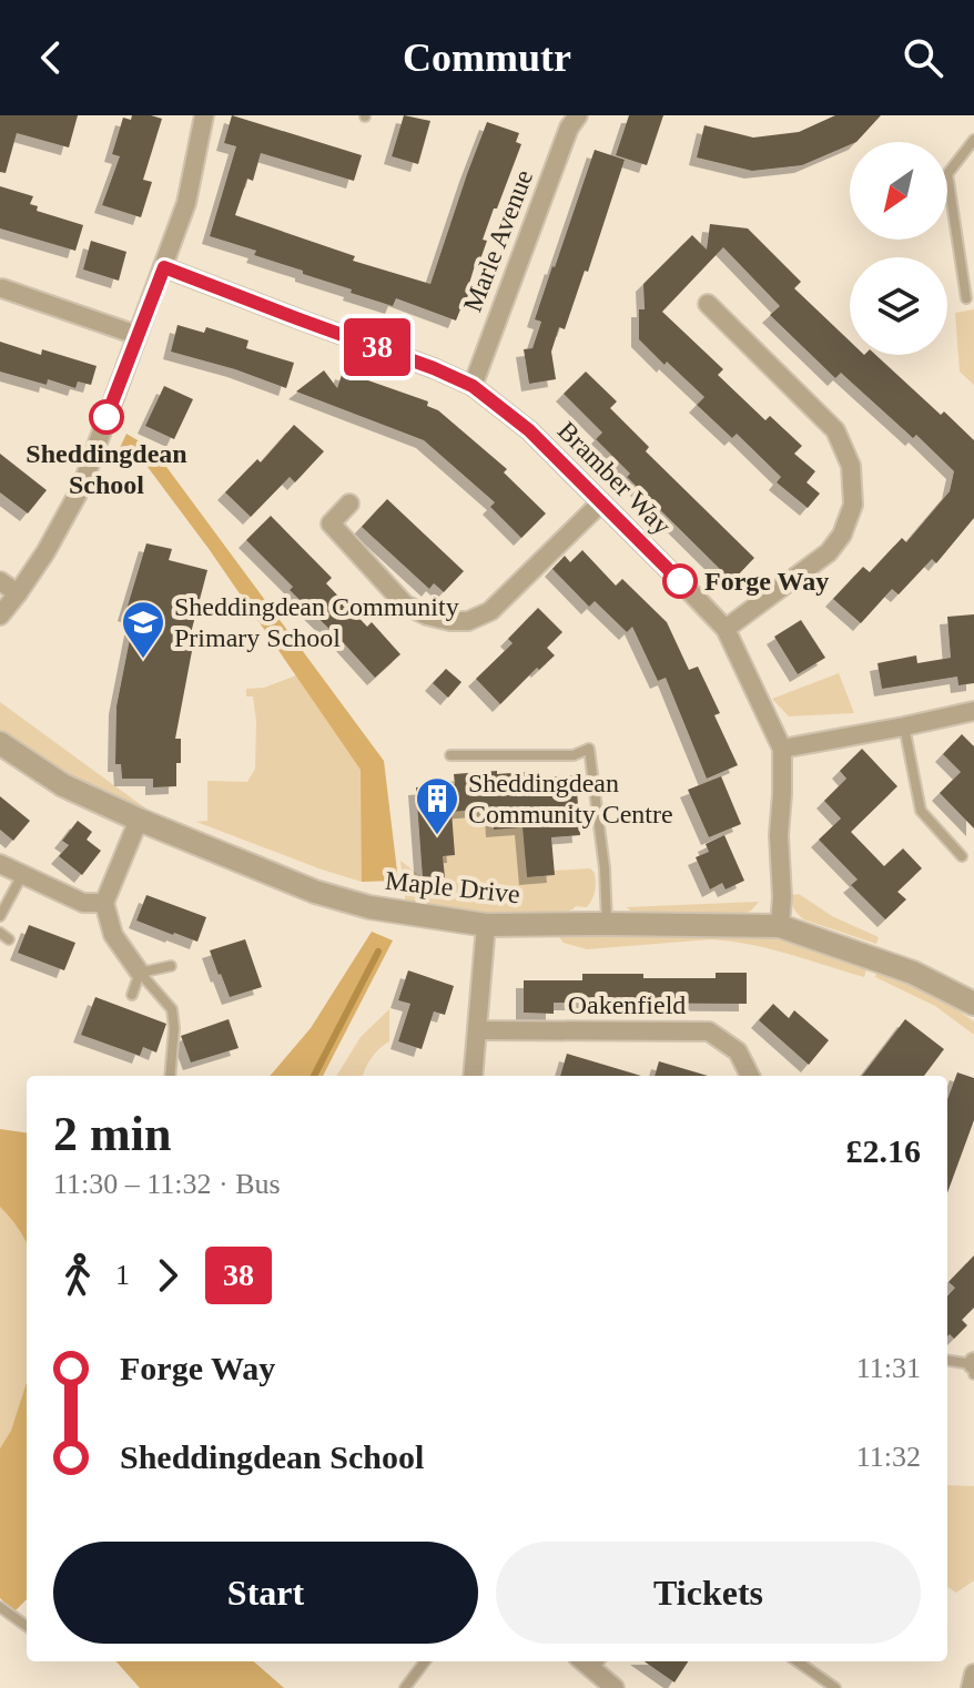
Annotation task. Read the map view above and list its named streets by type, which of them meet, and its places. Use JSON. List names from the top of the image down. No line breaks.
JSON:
{"streets":{"street":["Marle Avenue","Bramber Way","Maple Drive","Oakenfield"]},"crossings":[["Marle Avenue","Bramber Way"],["Bramber Way","Maple Drive"]],"places":{"other":["Sheddingdean School","Forge Way"],"school or university":["Sheddingdean Community Primary School"],"building":["Sheddingdean Community Centre"]},"lines":["bus line 38"],"north":"bottom left","page":{"header":"Commutr","on_map":"38","heading":["2 min","11:30 – 11:32 · Bus","£2.16"],"legs":["1","38"],"list":[{"name":"Forge Way","value":"11:31"},{"name":"Sheddingdean School","value":"11:32"}],"buttons":["Start","Tickets"]}}
